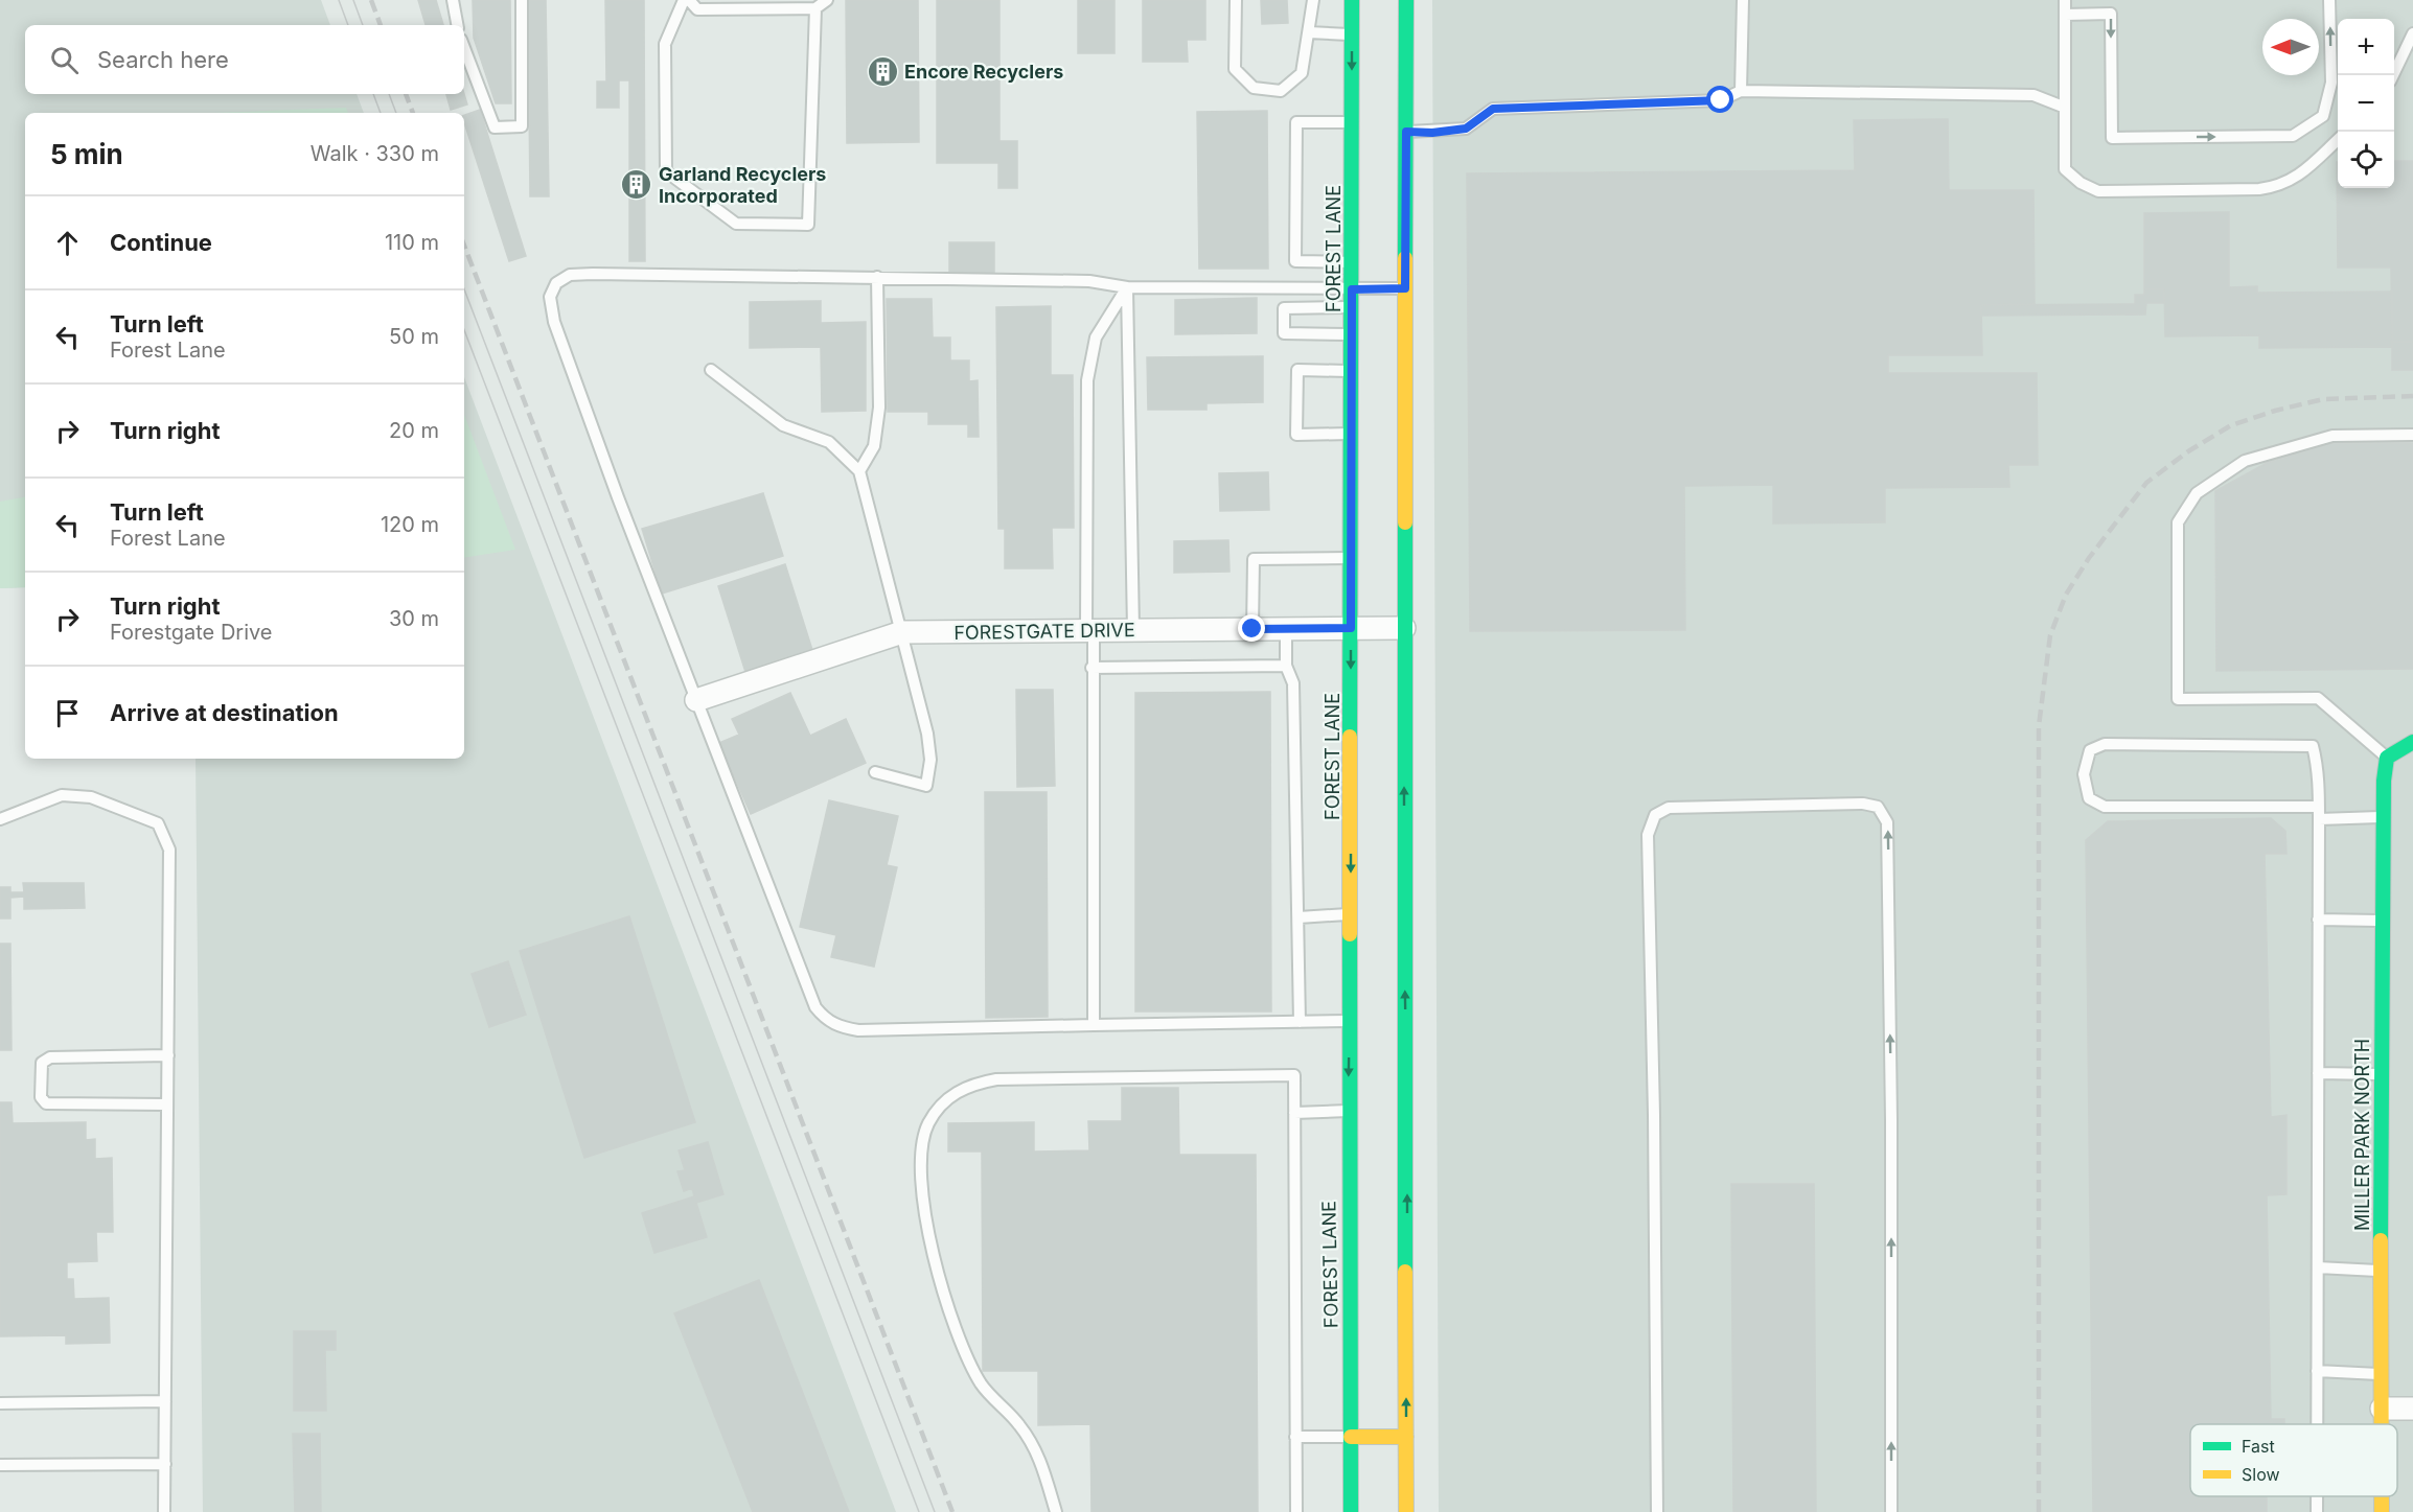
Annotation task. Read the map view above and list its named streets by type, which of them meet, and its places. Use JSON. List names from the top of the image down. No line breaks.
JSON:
{"streets":{"main road":["FOREST LANE","MILLER PARK NORTH"],"street":["FORESTGATE DRIVE"]},"crossings":[["FOREST LANE","FORESTGATE DRIVE"]],"places":{"building":["Encore Recyclers","Garland Recyclers Incorporated"]},"legend":["Fast","Slow"],"north":"left","page":{"map_buttons":["+","−"],"search":"Search here","heading":["5 min","Walk · 330 m"],"list":[["Continue","110 m"],["Turn left","Forest Lane","50 m"],["Turn right","20 m"],["Turn left","Forest Lane","120 m"],["Turn right","Forestgate Drive","30 m"],"Arrive at destination"]}}
